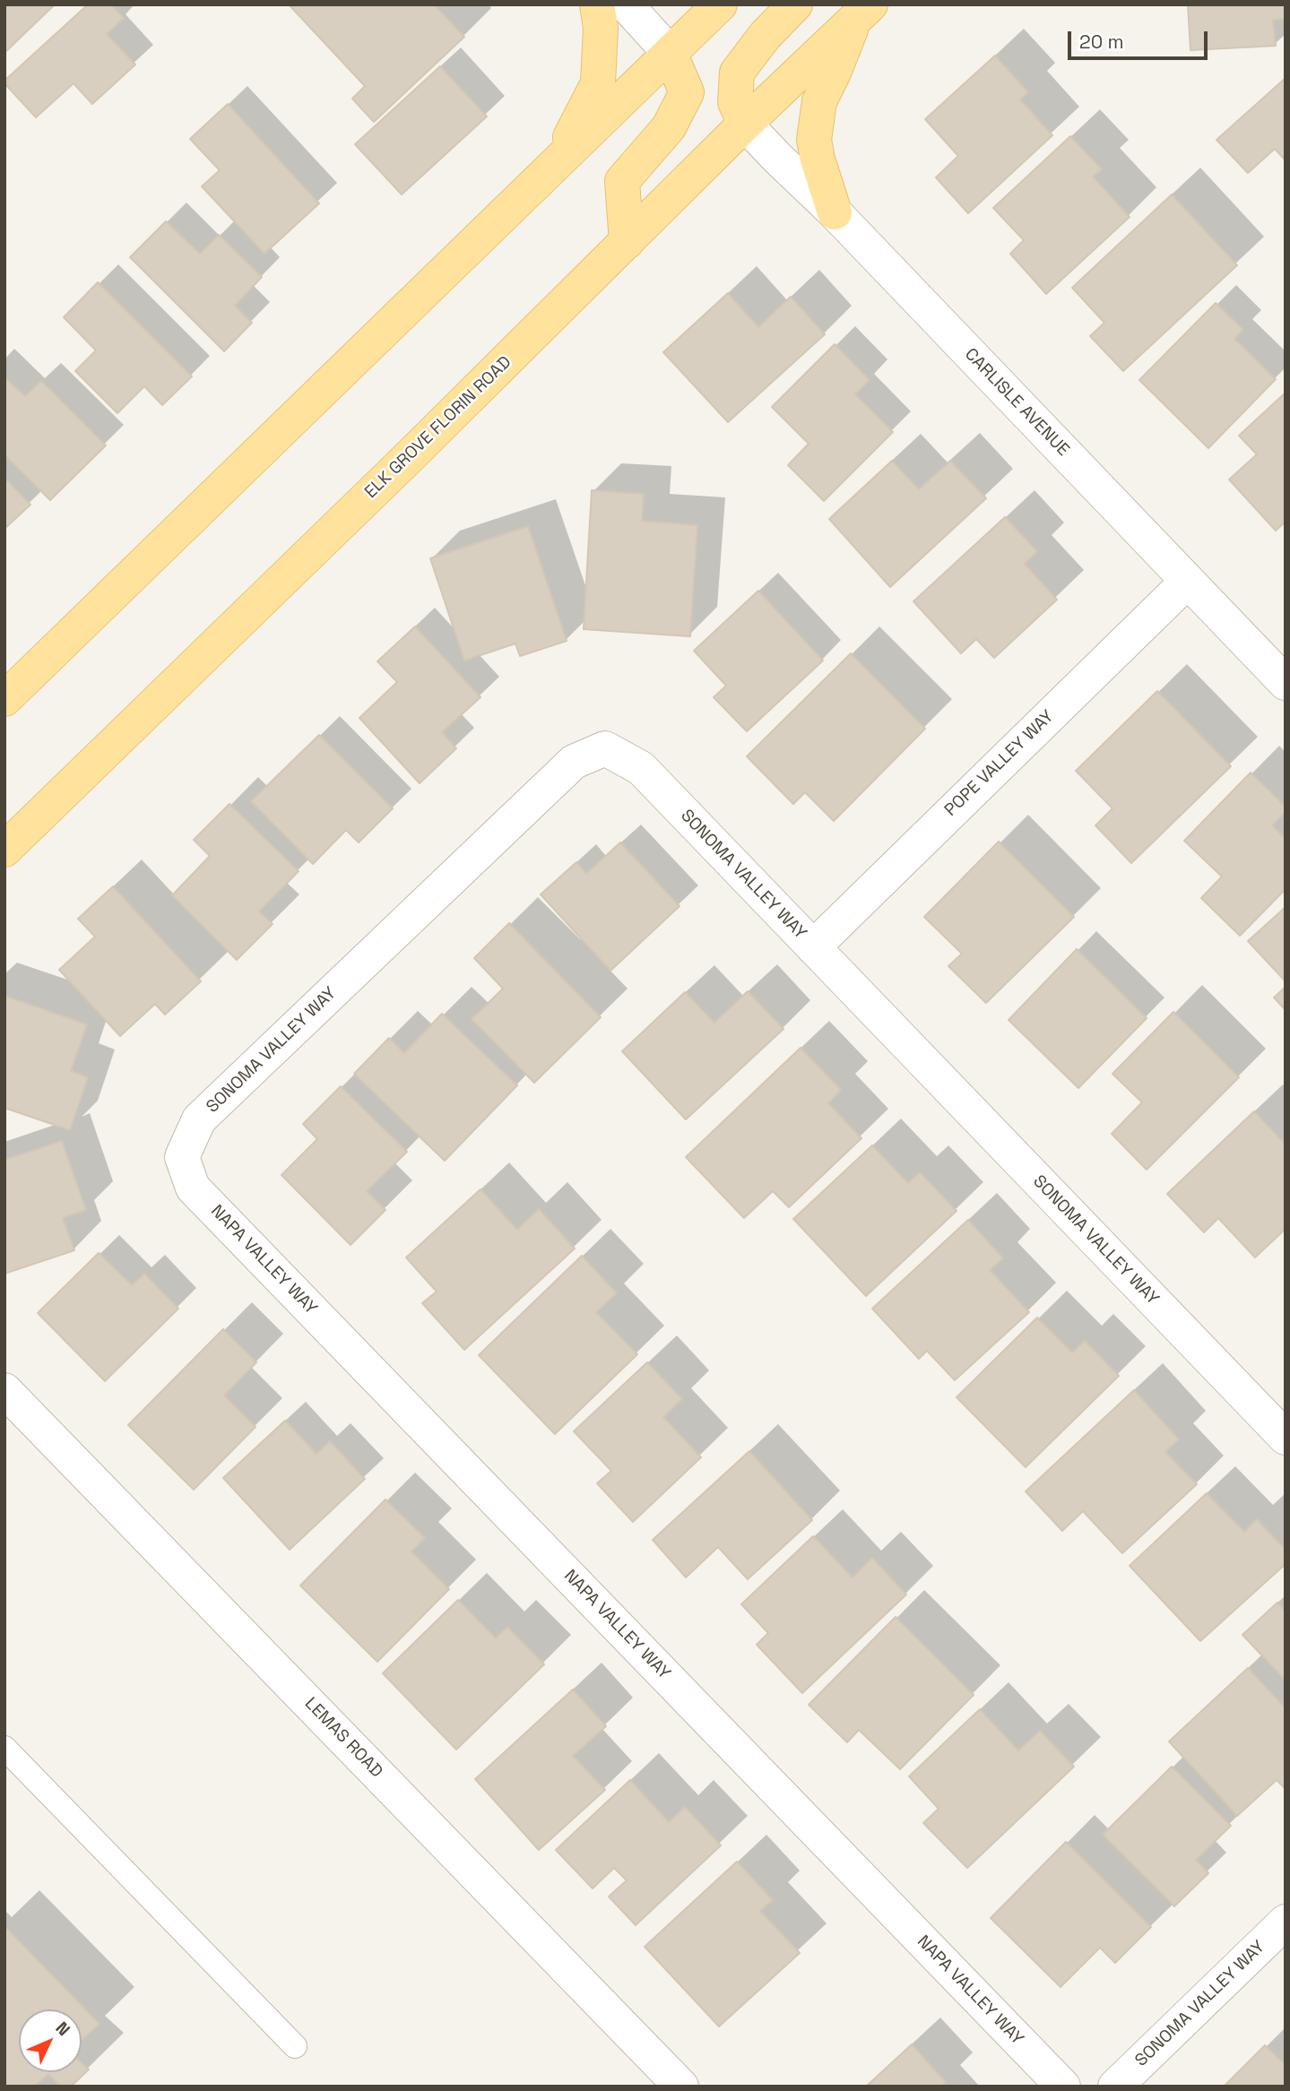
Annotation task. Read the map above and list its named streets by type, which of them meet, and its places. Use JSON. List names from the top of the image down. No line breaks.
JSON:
{"streets":{"main road":["ELK GROVE FLORIN ROAD"],"street":["CARLISLE AVENUE","POPE VALLEY WAY","SONOMA VALLEY WAY","NAPA VALLEY WAY","LEMAS ROAD"]},"crossings":[["CARLISLE AVENUE","ELK GROVE FLORIN ROAD"],["CARLISLE AVENUE","POPE VALLEY WAY"],["POPE VALLEY WAY","SONOMA VALLEY WAY"],["SONOMA VALLEY WAY","NAPA VALLEY WAY"]],"scale_bar":"20 m","north":"top right"}
